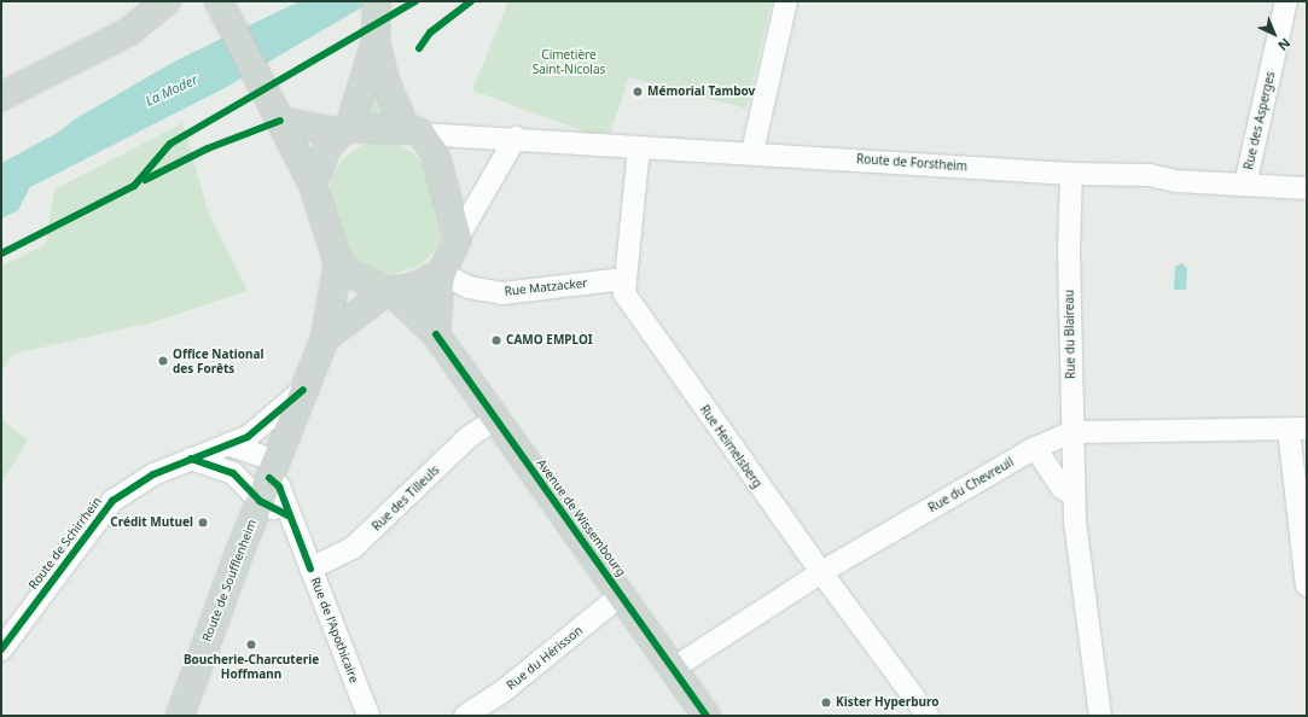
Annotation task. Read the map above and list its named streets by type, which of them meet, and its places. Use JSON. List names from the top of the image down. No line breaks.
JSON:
{"streets":{"main road":["Avenue de Wissembourg","Route de Soufflenheim"],"street":["Rue des Asperges","Route de Forstheim","Rue Matzacker","Rue du Blaireau","Rue Heimelsberg","Rue du Chevreuil","Rue des Tilleuls","Route de Schirrhein","Rue de l'Apothicaire","Rue du Hérisson"]},"crossings":[["Rue des Asperges","Route de Forstheim"],["Route de Forstheim","Rue Matzacker"],["Route de Forstheim","Rue du Blaireau"],["Route de Forstheim","Avenue de Wissembourg"],["Route de Forstheim","Route de Soufflenheim"],["Rue Matzacker","Rue Heimelsberg"],["Rue Matzacker","Avenue de Wissembourg"],["Rue Matzacker","Route de Soufflenheim"],["Rue du Blaireau","Rue du Chevreuil"],["Rue Heimelsberg","Rue du Chevreuil"],["Rue du Chevreuil","Avenue de Wissembourg"],["Rue des Tilleuls","Avenue de Wissembourg"],["Rue des Tilleuls","Rue de l'Apothicaire"],["Avenue de Wissembourg","Route de Soufflenheim"],["Avenue de Wissembourg","Rue du Hérisson"],["Route de Schirrhein","Route de Soufflenheim"],["Route de Soufflenheim","Rue de l'Apothicaire"]],"water":["La Moder"],"parks":["Cimetière Saint-Nicolas"],"places":["Mémorial Tambov","CAMO EMPLOI","Office National des Forêts","Crédit Mutuel","Boucherie-Charcuterie Hoffmann","Kister Hyperburo"],"north":"bottom right"}
